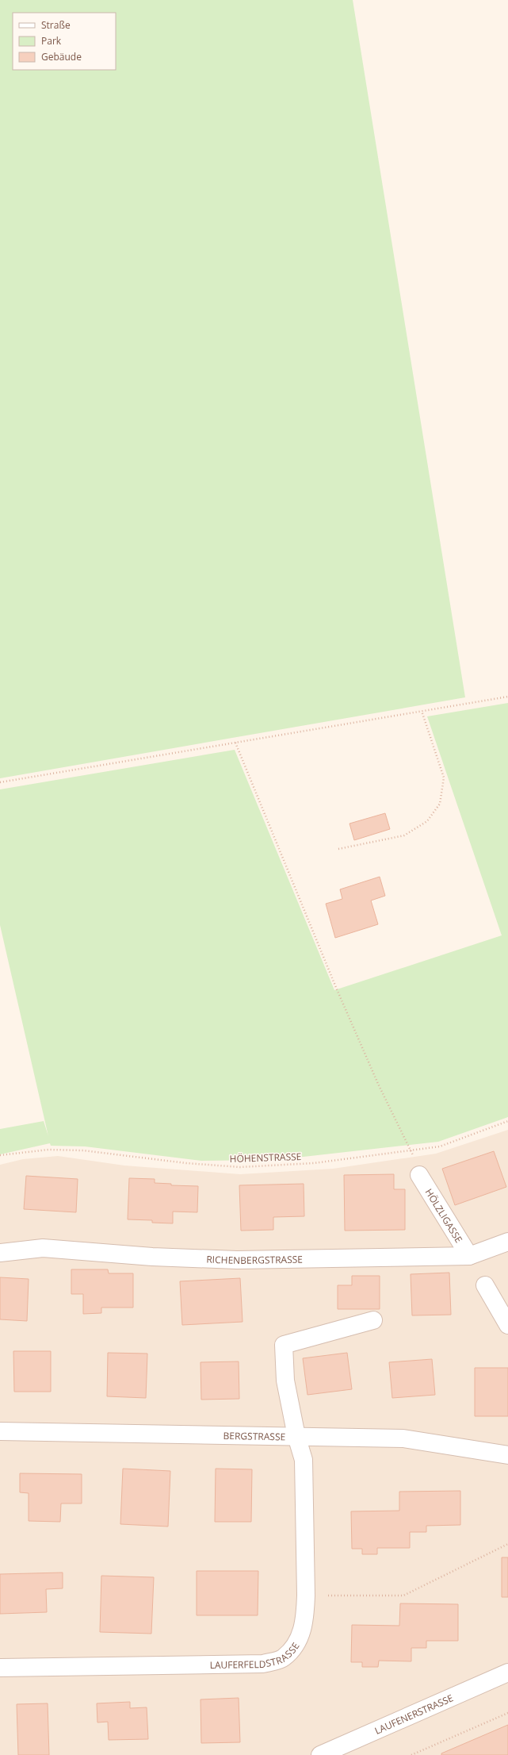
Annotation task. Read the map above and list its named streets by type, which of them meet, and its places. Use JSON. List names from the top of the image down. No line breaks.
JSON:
{"streets":{"street":["HÖLZLIGASSE","RICHENBERGSTRASSE","BERGSTRASSE","LAUFERFELDSTRASSE","LAUFENERSTRASSE"],"path":["HÖHENSTRASSE"]},"crossings":[["HÖLZLIGASSE","RICHENBERGSTRASSE"],["BERGSTRASSE","LAUFERFELDSTRASSE"]],"legend":["Straße","Park","Gebäude"]}
